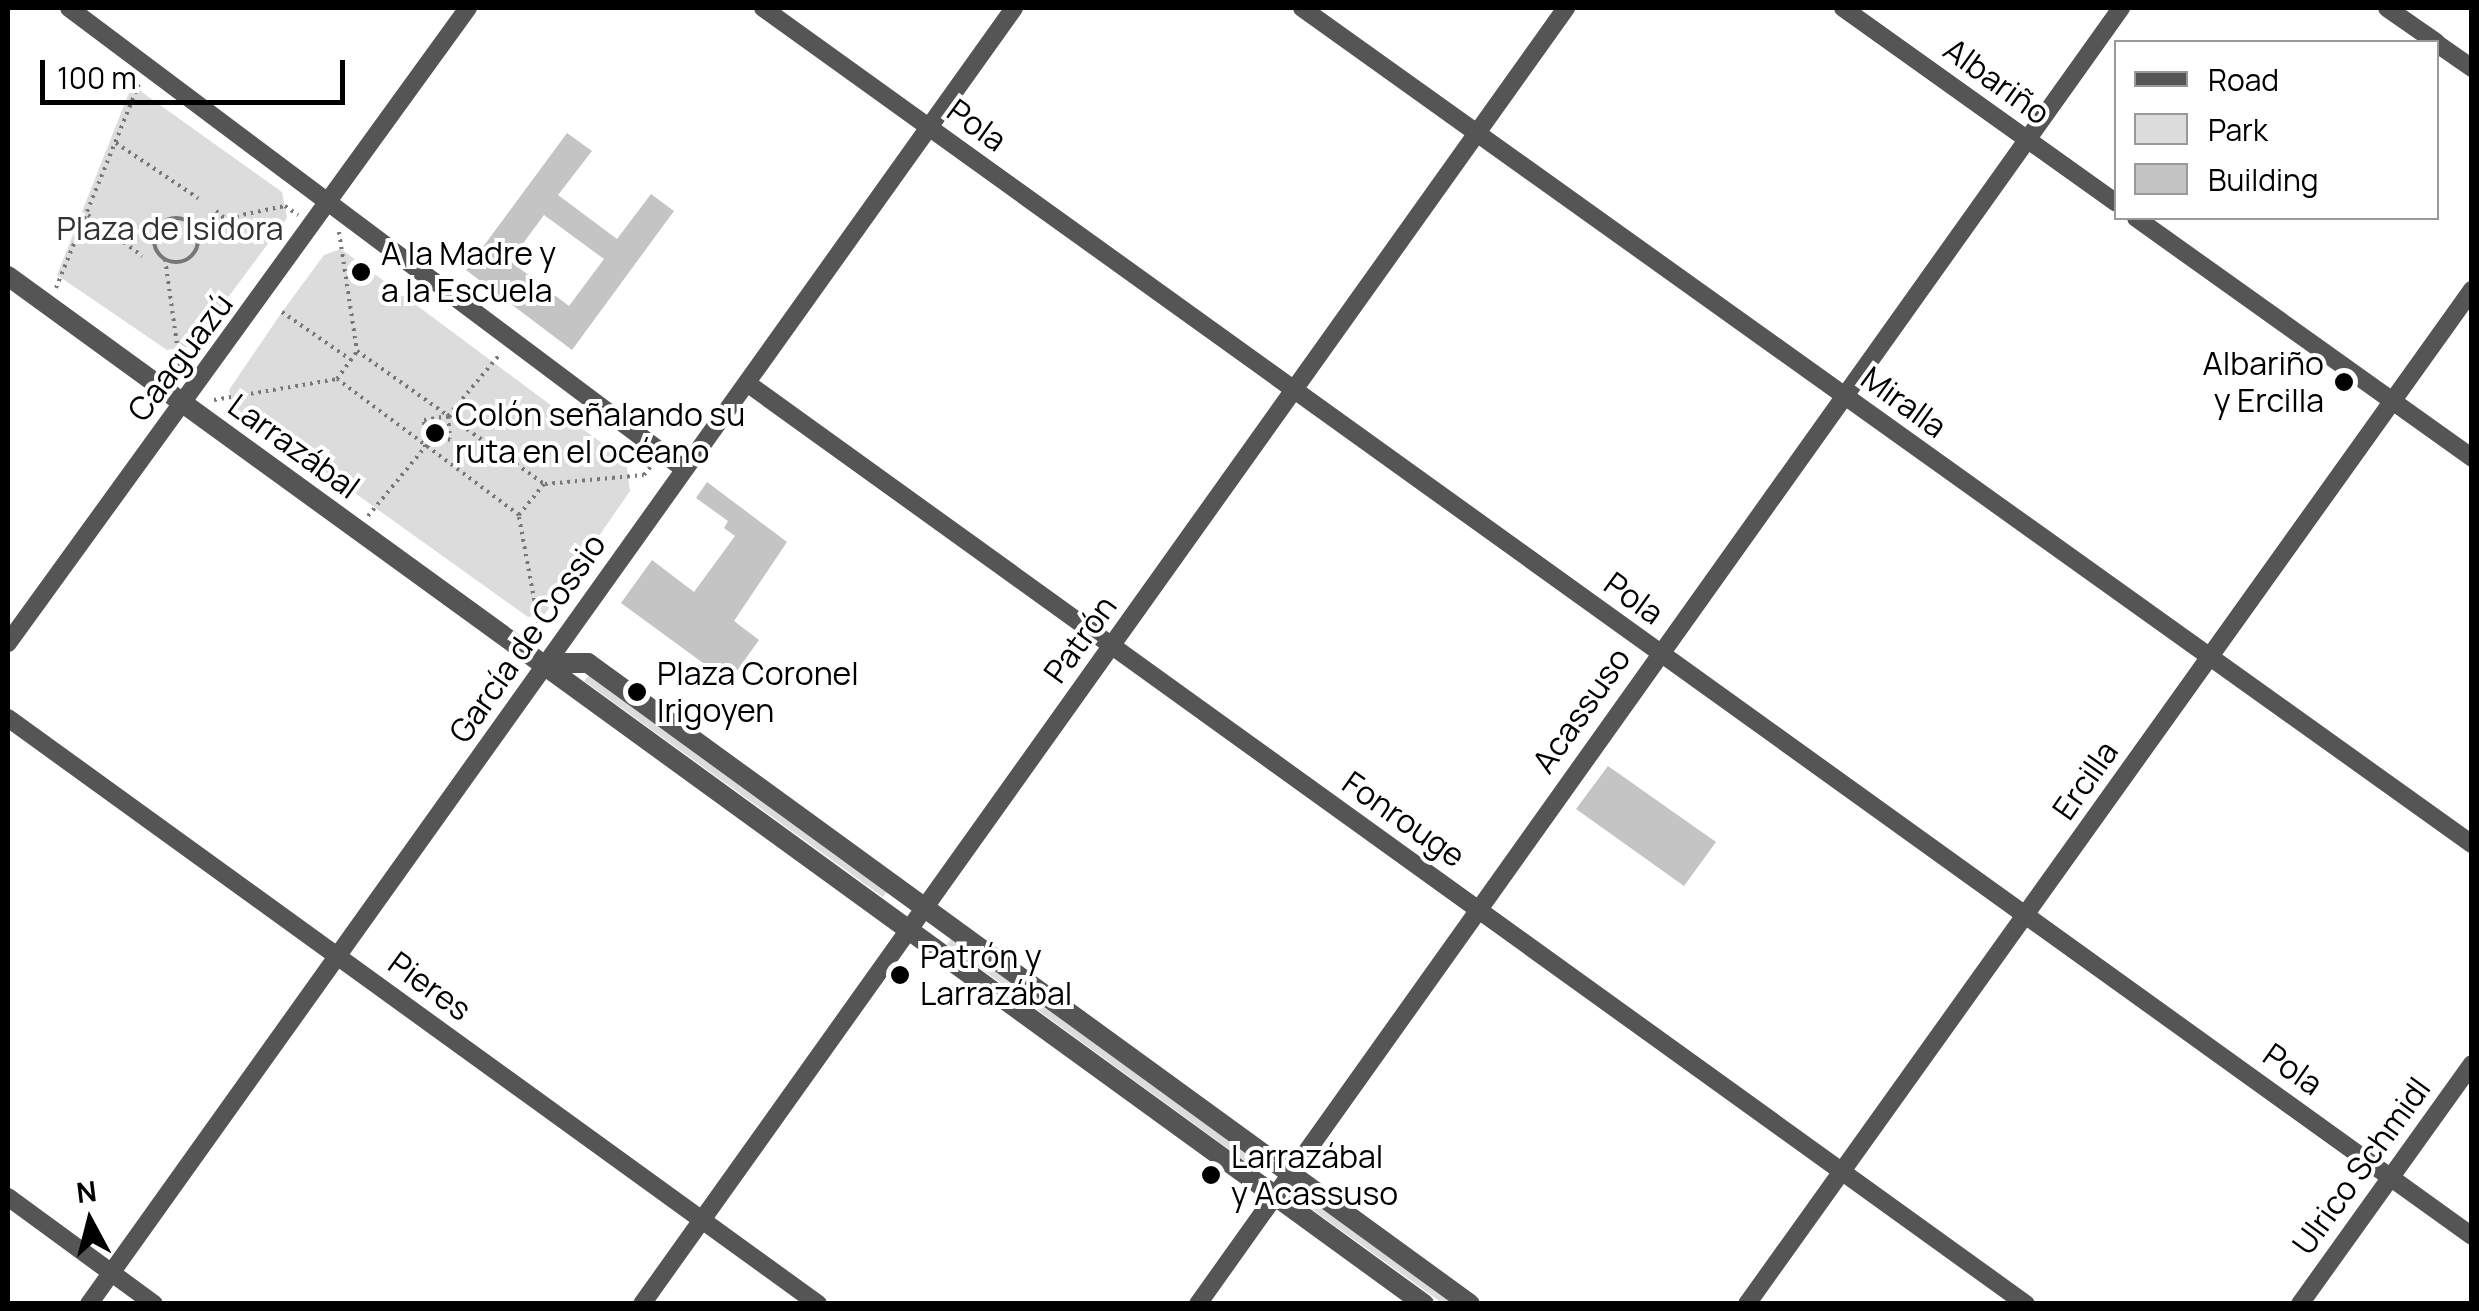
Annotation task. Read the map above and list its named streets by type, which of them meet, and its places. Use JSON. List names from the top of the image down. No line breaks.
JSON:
{"streets":{"street":["Albariño","Pola","Caaguazú","Miralla","Larrazábal","García de Cossio","Patrón","Acassuso","Ercilla","Fonrouge","Pieres","Ulrico Schmidl"]},"crossings":[["Albariño","Acassuso"],["Pola","García de Cossio"],["Pola","Patrón"],["Pola","Acassuso"],["Pola","Ercilla"],["Pola","Ulrico Schmidl"],["Caaguazú","Larrazábal"],["Miralla","Patrón"],["Miralla","Acassuso"],["Miralla","Ercilla"],["Larrazábal","García de Cossio"],["Larrazábal","Patrón"],["Larrazábal","Acassuso"],["García de Cossio","Fonrouge"],["García de Cossio","Pieres"],["Patrón","Fonrouge"],["Patrón","Pieres"],["Acassuso","Fonrouge"],["Ercilla","Fonrouge"]],"parks":["Plaza de Isidora"],"places":["A la Madre y a la Escuela","Albariño y Ercilla","Colón señalando su ruta en el océano","Plaza Coronel Irigoyen","Patrón y Larrazábal","Larrazábal y Acassuso"],"legend":["Road","Park","Building"],"scale_bar":"100 m","north":"top"}
